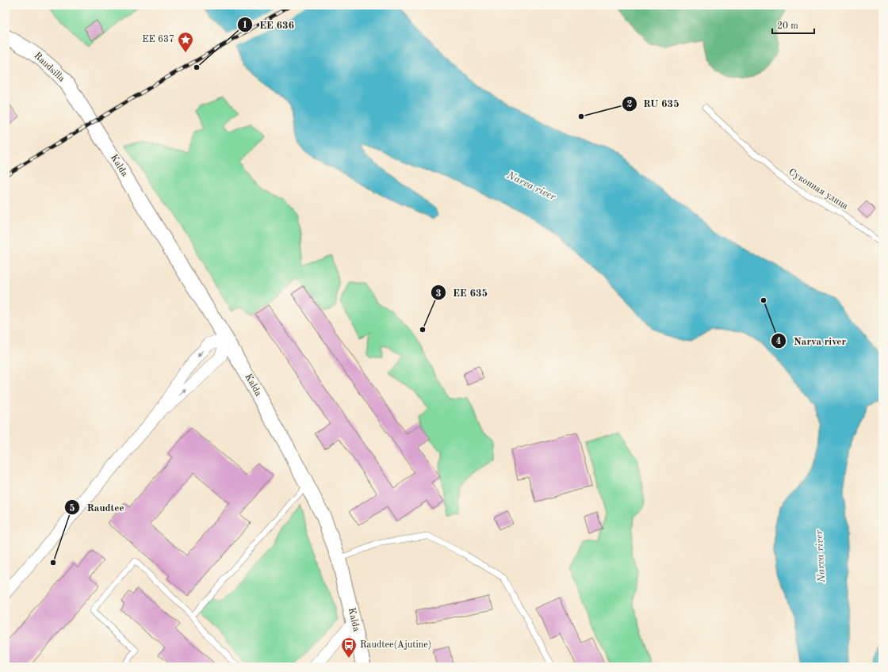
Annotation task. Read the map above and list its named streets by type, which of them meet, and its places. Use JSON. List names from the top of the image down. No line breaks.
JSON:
{"streets":{"street":["Raudsilla","Kalda"],"lane":["Суконная улица"]},"crossings":[["Raudsilla","Kalda"]],"water":["Narva river"],"places":{"place":["EE 637"],"other":["EE 636","RU 635","Narva river","EE 635","Raudtee"],"bus stop":["Raudtee(Ajutine)"]},"scale_bar":"20 m"}
